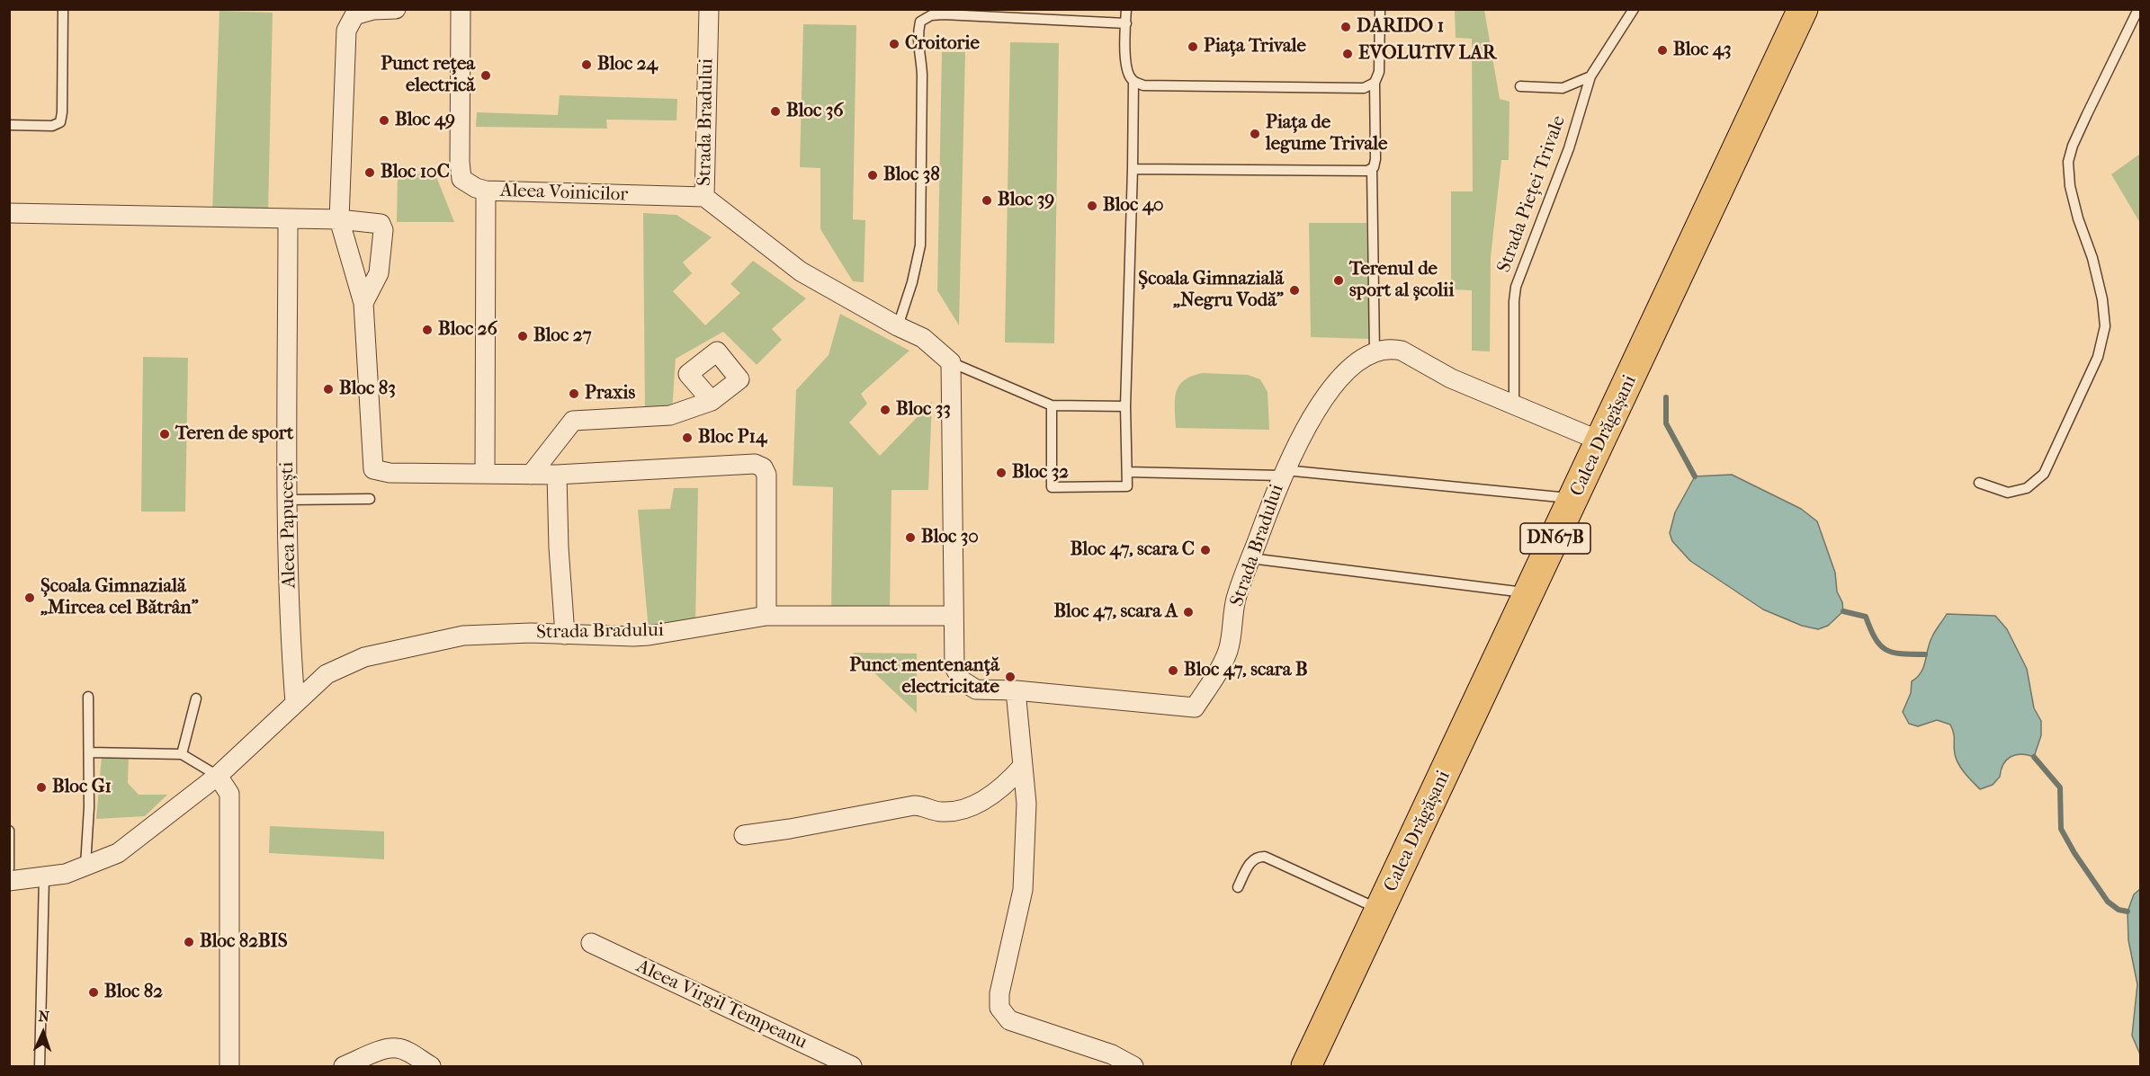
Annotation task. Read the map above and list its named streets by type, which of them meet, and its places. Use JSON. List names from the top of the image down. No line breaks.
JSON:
{"streets":{"main road":["Calea Drăgășani","DN67B"],"street":["Strada Bradului","Aleea Voinicilor","Aleea Papucești","Aleea Virgil Tempeanu"],"lane":["Strada Pieței Trivale"]},"crossings":[["Strada Bradului","Aleea Voinicilor"],["Strada Bradului","Strada Pieței Trivale"],["Strada Bradului","Calea Drăgășani"],["Strada Bradului","Aleea Papucești"]],"places":["DARIDO 1","Croitorie","Piața Trivale","Bloc 43","EVOLUTIV LAR","Bloc 24","Punct rețea electrică","Bloc 36","Bloc 49","Piața de legume Trivale","Bloc 10C","Bloc 38","Bloc 39","Bloc 40","Terenul de sport al școlii","Școala Gimnazială „Negru Vodă”","Bloc 26","Bloc 27","Bloc 83","Praxis","Bloc 33","Teren de sport","Bloc P14","Bloc 32","Bloc 30","Bloc 47, scara C","Școala Gimnazială „Mircea cel Bătrân”","Bloc 47, scara A","Bloc 47, scara B","Punct mentenanță electricitate","Bloc G1","Bloc 82BIS","Bloc 82"],"north":"top"}
